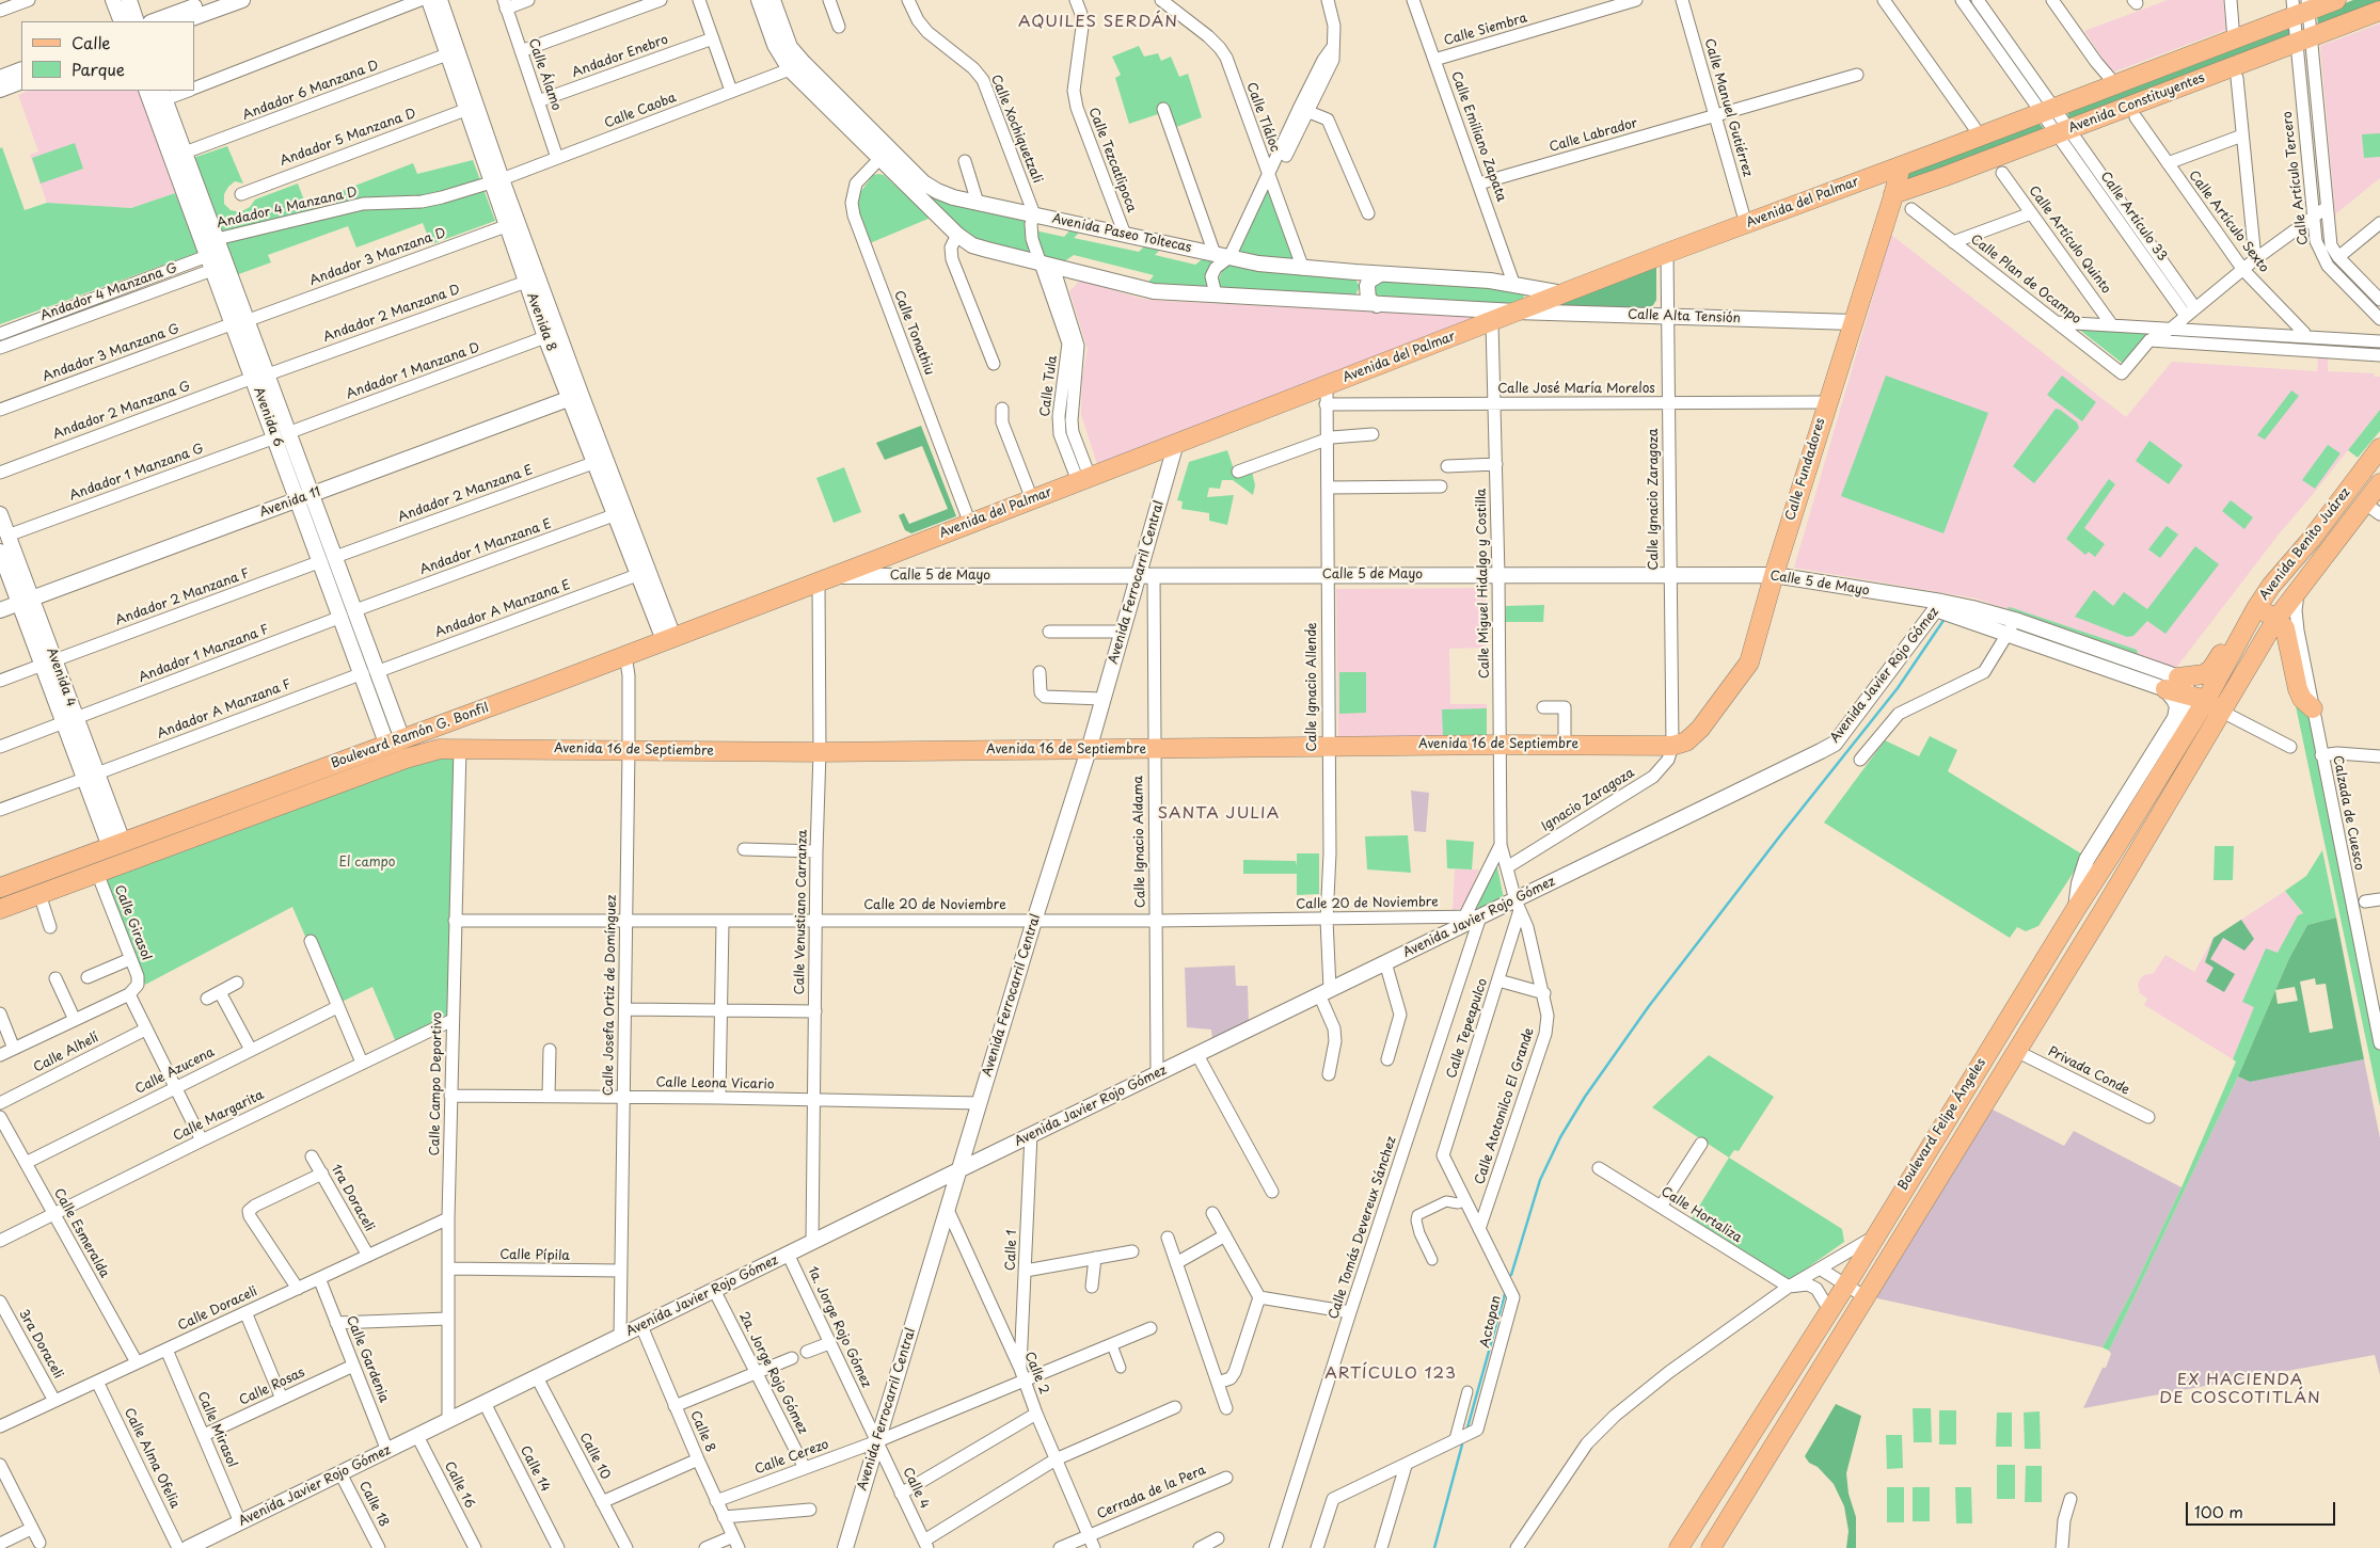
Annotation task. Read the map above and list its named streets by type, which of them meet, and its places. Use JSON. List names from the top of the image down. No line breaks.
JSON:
{"streets":{"main road":["Avenida Constituyentes","Avenida del Palmar","Calle Fundadores","Avenida Benito Juárez","Boulevard Ramón G. Bonfil","Avenida 16 de Septiembre","Boulevard Felipe Ángeles"],"street":["Calle Siembra","Andador Enebro","Calle Álamo","Andador 6 Manzana D","Calle Manuel Gutiérrez","Calle Caoba","Calle Tláloc","Calle Xochiquetzali","Calle Labrador","Calle Emiliano Zapata","Andador 5 Manzana D","Calle Tezcatlipoca","Calle Artículo Tercero","Andador 4 Manzana D","Calle Artículo 33","Calle Artículo Sexto","Avenida Paseo Toltecas","Calle Artículo Quinto","Andador 3 Manzana D","Calle Plan de Ocampo","Andador 4 Manzana G","Andador 2 Manzana D","Calle Alta Tensión","Avenida 8","Calle Tonathiu","Andador 3 Manzana G","Andador 1 Manzana D","Calle Tula","Calle José María Morelos","Andador 2 Manzana G","Avenida 6","Andador 1 Manzana G","Andador 2 Manzana E","Calle Ignacio Zaragoza","Avenida 11","Andador 1 Manzana E","Calle 5 de Mayo","Avenida Ferrocarril Central","Calle Miguel Hidalgo y Costilla","Andador 2 Manzana F","Andador A Manzana E","Andador 1 Manzana F","Avenida Javier Rojo Gómez","Avenida 4","Calle Ignacio Allende","Andador A Manzana F","Ignacio Zaragoza","Calzada de Cuesco","Calle Ignacio Aldama","Calle 20 de Noviembre","Calle Venustiano Carranza","Calle Girasol","Calle Josefa Ortiz de Domínguez","Calle Tepeapulco","Calle Alhelí","Calle Azucena","Privada Conde","Calle Campo Deportivo","Calle Leona Vicario","Calle Atotonilco El Grande","Calle Margarita","1ra Doraceli","Calle Hortaliza","Calle Tomás Devereux Sánchez","Calle Esmeralda","Calle 1","Calle Pípila","Calle Doraceli","Actopan","1a. Jorge Rojo Gómez","3ra Doraceli","Calle Gardenia","2a. Jorge Rojo Gómez","Calle 2","Calle Rosas","Calle Mirasol","Calle 8","Calle 10","Calle Cerezo","Calle Alma Ofelia","Calle 14","Calle 16","Calle 4","Cerrada de la Pera","Calle 18"]},"crossings":[["Calle Siembra","Calle Emiliano Zapata"],["Andador Enebro","Calle Álamo"],["Calle Álamo","Calle Caoba"],["Andador 6 Manzana D","Avenida 8"],["Andador 6 Manzana D","Avenida 6"],["Avenida Constituyentes","Calle Artículo Tercero"],["Avenida Constituyentes","Avenida del Palmar"],["Avenida Constituyentes","Calle Artículo 33"],["Avenida Constituyentes","Calle Fundadores"],["Calle Manuel Gutiérrez","Calle Labrador"],["Calle Manuel Gutiérrez","Avenida del Palmar"],["Calle Caoba","Andador 4 Manzana D"],["Calle Caoba","Avenida Paseo Toltecas"],["Calle Caoba","Avenida 8"],["Calle Tláloc","Avenida Paseo Toltecas"],["Calle Xochiquetzali","Avenida Paseo Toltecas"],["Calle Xochiquetzali","Calle Tula"],["Calle Labrador","Calle Emiliano Zapata"],["Calle Emiliano Zapata","Avenida Paseo Toltecas"],["Andador 5 Manzana D","Avenida 8"],["Calle Tezcatlipoca","Avenida Paseo Toltecas"],["Avenida del Palmar","Avenida Paseo Toltecas"],["Avenida del Palmar","Calle Alta Tensión"],["Avenida del Palmar","Calle Tonathiu"],["Avenida del Palmar","Calle Tula"],["Avenida del Palmar","Calle Fundadores"],["Avenida del Palmar","Calle Ignacio Zaragoza"],["Avenida del Palmar","Calle 5 de Mayo"],["Avenida del Palmar","Avenida Ferrocarril Central"],["Avenida del Palmar","Calle Miguel Hidalgo y Costilla"],["Avenida del Palmar","Calle Ignacio Allende"],["Avenida del Palmar","Boulevard Ramón G. Bonfil"],["Avenida del Palmar","Calle Venustiano Carranza"],["Andador 4 Manzana D","Andador 4 Manzana G"],["Andador 4 Manzana D","Avenida 8"],["Andador 4 Manzana D","Avenida 6"],["Avenida Paseo Toltecas","Calle Alta Tensión"],["Avenida Paseo Toltecas","Calle Tonathiu"],["Avenida Paseo Toltecas","Calle Tula"],["Andador 3 Manzana D","Avenida 8"],["Andador 3 Manzana D","Avenida 6"],["Andador 4 Manzana G","Avenida 6"],["Andador 2 Manzana D","Avenida 8"],["Andador 2 Manzana D","Andador 2 Manzana G"],["Andador 2 Manzana D","Avenida 6"],["Calle Alta Tensión","Calle Fundadores"],["Calle Alta Tensión","Calle Ignacio Zaragoza"],["Avenida 8","Andador 1 Manzana D"],["Avenida 8","Andador 2 Manzana E"],["Avenida 8","Avenida 11"],["Avenida 8","Andador 1 Manzana E"],["Avenida 8","Andador A Manzana E"],["Avenida 8","Boulevard Ramón G. Bonfil"],["Andador 3 Manzana G","Avenida 6"],["Andador 1 Manzana D","Avenida 6"],["Calle José María Morelos","Calle Fundadores"],["Calle José María Morelos","Calle Ignacio Zaragoza"],["Calle José María Morelos","Calle Miguel Hidalgo y Costilla"],["Calle José María Morelos","Calle Ignacio Allende"],["Andador 2 Manzana G","Avenida 6"],["Avenida 6","Andador 1 Manzana G"],["Avenida 6","Andador 2 Manzana E"],["Avenida 6","Avenida 11"],["Avenida 6","Andador 1 Manzana E"],["Avenida 6","Andador 2 Manzana F"],["Avenida 6","Andador A Manzana E"],["Avenida 6","Andador 1 Manzana F"],["Avenida 6","Andador A Manzana F"],["Avenida 6","Boulevard Ramón G. Bonfil"],["Calle Fundadores","Calle Ignacio Zaragoza"],["Calle Fundadores","Calle 5 de Mayo"],["Calle Fundadores","Avenida 16 de Septiembre"],["Calle Fundadores","Ignacio Zaragoza"],["Andador 1 Manzana G","Avenida 4"],["Andador 2 Manzana E","Andador 2 Manzana F"],["Calle Ignacio Zaragoza","Calle 5 de Mayo"],["Calle Ignacio Zaragoza","Avenida 16 de Septiembre"],["Calle Ignacio Zaragoza","Ignacio Zaragoza"],["Avenida 11","Avenida 4"],["Avenida Benito Juárez","Calzada de Cuesco"],["Avenida Benito Juárez","Boulevard Felipe Ángeles"],["Calle 5 de Mayo","Avenida Ferrocarril Central"],["Calle 5 de Mayo","Calle Miguel Hidalgo y Costilla"],["Calle 5 de Mayo","Avenida Javier Rojo Gómez"],["Calle 5 de Mayo","Calle Ignacio Allende"],["Calle 5 de Mayo","Boulevard Ramón G. Bonfil"],["Calle 5 de Mayo","Calle Ignacio Aldama"],["Calle 5 de Mayo","Calle Venustiano Carranza"],["Avenida Ferrocarril Central","Avenida Javier Rojo Gómez"],["Avenida Ferrocarril Central","Avenida 16 de Septiembre"],["Avenida Ferrocarril Central","Calle 20 de Noviembre"],["Avenida Ferrocarril Central","Calle Leona Vicario"],["Avenida Ferrocarril Central","1a. Jorge Rojo Gómez"],["Avenida Ferrocarril Central","Calle 2"],["Avenida Ferrocarril Central","Calle Cerezo"],["Avenida Ferrocarril Central","Calle 4"],["Calle Miguel Hidalgo y Costilla","Avenida Javier Rojo Gómez"],["Calle Miguel Hidalgo y Costilla","Avenida 16 de Septiembre"],["Calle Miguel Hidalgo y Costilla","Ignacio Zaragoza"],["Calle Miguel Hidalgo y Costilla","Calle 20 de Noviembre"],["Calle Miguel Hidalgo y Costilla","Calle Tepeapulco"],["Calle Miguel Hidalgo y Costilla","Calle Atotonilco El Grande"],["Andador 2 Manzana F","Avenida 4"],["Andador 1 Manzana F","Avenida 4"],["Avenida Javier Rojo Gómez","Calle Ignacio Allende"],["Avenida Javier Rojo Gómez","Calle Ignacio Aldama"],["Avenida Javier Rojo Gómez","Calle 20 de Noviembre"],["Avenida Javier Rojo Gómez","Calle Venustiano Carranza"],["Avenida Javier Rojo Gómez","Calle Josefa Ortiz de Domínguez"],["Avenida Javier Rojo Gómez","Calle Tepeapulco"],["Avenida Javier Rojo Gómez","Calle Campo Deportivo"],["Avenida Javier Rojo Gómez","Calle Atotonilco El Grande"],["Avenida Javier Rojo Gómez","Calle Tomás Devereux Sánchez"],["Avenida Javier Rojo Gómez","Calle 1"],["Avenida Javier Rojo Gómez","1a. Jorge Rojo Gómez"],["Avenida Javier Rojo Gómez","Calle Gardenia"],["Avenida Javier Rojo Gómez","2a. Jorge Rojo Gómez"],["Avenida Javier Rojo Gómez","Calle Mirasol"],["Avenida Javier Rojo Gómez","Calle 8"],["Avenida Javier Rojo Gómez","Calle 10"],["Avenida Javier Rojo Gómez","Calle 14"],["Avenida Javier Rojo Gómez","Calle 16"],["Avenida Javier Rojo Gómez","Calle 18"],["Avenida 4","Andador A Manzana F"],["Avenida 4","Boulevard Ramón G. Bonfil"],["Calle Ignacio Allende","Avenida 16 de Septiembre"],["Calle Ignacio Allende","Calle 20 de Noviembre"],["Boulevard Ramón G. Bonfil","Avenida 16 de Septiembre"],["Boulevard Ramón G. Bonfil","Calle Venustiano Carranza"],["Boulevard Ramón G. Bonfil","Calle Girasol"],["Boulevard Ramón G. Bonfil","Calle Josefa Ortiz de Domínguez"],["Boulevard Ramón G. Bonfil","Calle Campo Deportivo"],["Avenida 16 de Septiembre","Ignacio Zaragoza"],["Avenida 16 de Septiembre","Calle Ignacio Aldama"],["Avenida 16 de Septiembre","Calle Venustiano Carranza"],["Avenida 16 de Septiembre","Calle Josefa Ortiz de Domínguez"],["Avenida 16 de Septiembre","Calle Campo Deportivo"],["Calle Ignacio Aldama","Calle 20 de Noviembre"],["Calle 20 de Noviembre","Calle Venustiano Carranza"],["Calle 20 de Noviembre","Calle Josefa Ortiz de Domínguez"],["Calle 20 de Noviembre","Calle Campo Deportivo"],["Calle 20 de Noviembre","Calle Tomás Devereux Sánchez"],["Calle Venustiano Carranza","Calle Leona Vicario"],["Calle Girasol","Calle Alhelí"],["Calle Girasol","Calle Azucena"],["Calle Girasol","Calle Margarita"],["Calle Josefa Ortiz de Domínguez","Calle Leona Vicario"],["Calle Josefa Ortiz de Domínguez","Calle Pípila"],["Calle Tepeapulco","Calle Atotonilco El Grande"],["Calle Tepeapulco","Actopan"],["Calle Azucena","Calle Esmeralda"],["Privada Conde","Boulevard Felipe Ángeles"],["Calle Campo Deportivo","Calle Leona Vicario"],["Calle Campo Deportivo","Calle Margarita"],["Calle Campo Deportivo","Calle Pípila"],["Calle Campo Deportivo","Calle Doraceli"],["Calle Atotonilco El Grande","Actopan"],["Calle Margarita","Calle Esmeralda"],["1ra Doraceli","Calle Doraceli"],["Calle Esmeralda","Calle Doraceli"],["Calle 1","Calle 2"],["Calle Doraceli","3ra Doraceli"],["Calle Doraceli","Calle Gardenia"],["Calle Doraceli","Calle Mirasol"],["Calle Doraceli","Calle Alma Ofelia"],["1a. Jorge Rojo Gómez","Calle Cerezo"],["1a. Jorge Rojo Gómez","Calle 4"],["Calle Gardenia","Calle Rosas"],["2a. Jorge Rojo Gómez","Calle Cerezo"],["Calle 2","Calle Cerezo"],["Calle 2","Cerrada de la Pera"],["Calle Rosas","Calle Mirasol"],["Calle 8","Calle Cerezo"],["Calle Cerezo","Calle 4"]],"districts":["AQUILES SERDÁN","SANTA JULIA","ARTÍCULO 123","EX HACIENDA DE COSCOTITLÁN"],"parks":["El campo"],"legend":["Calle","Parque"],"scale_bar":"100 m"}
